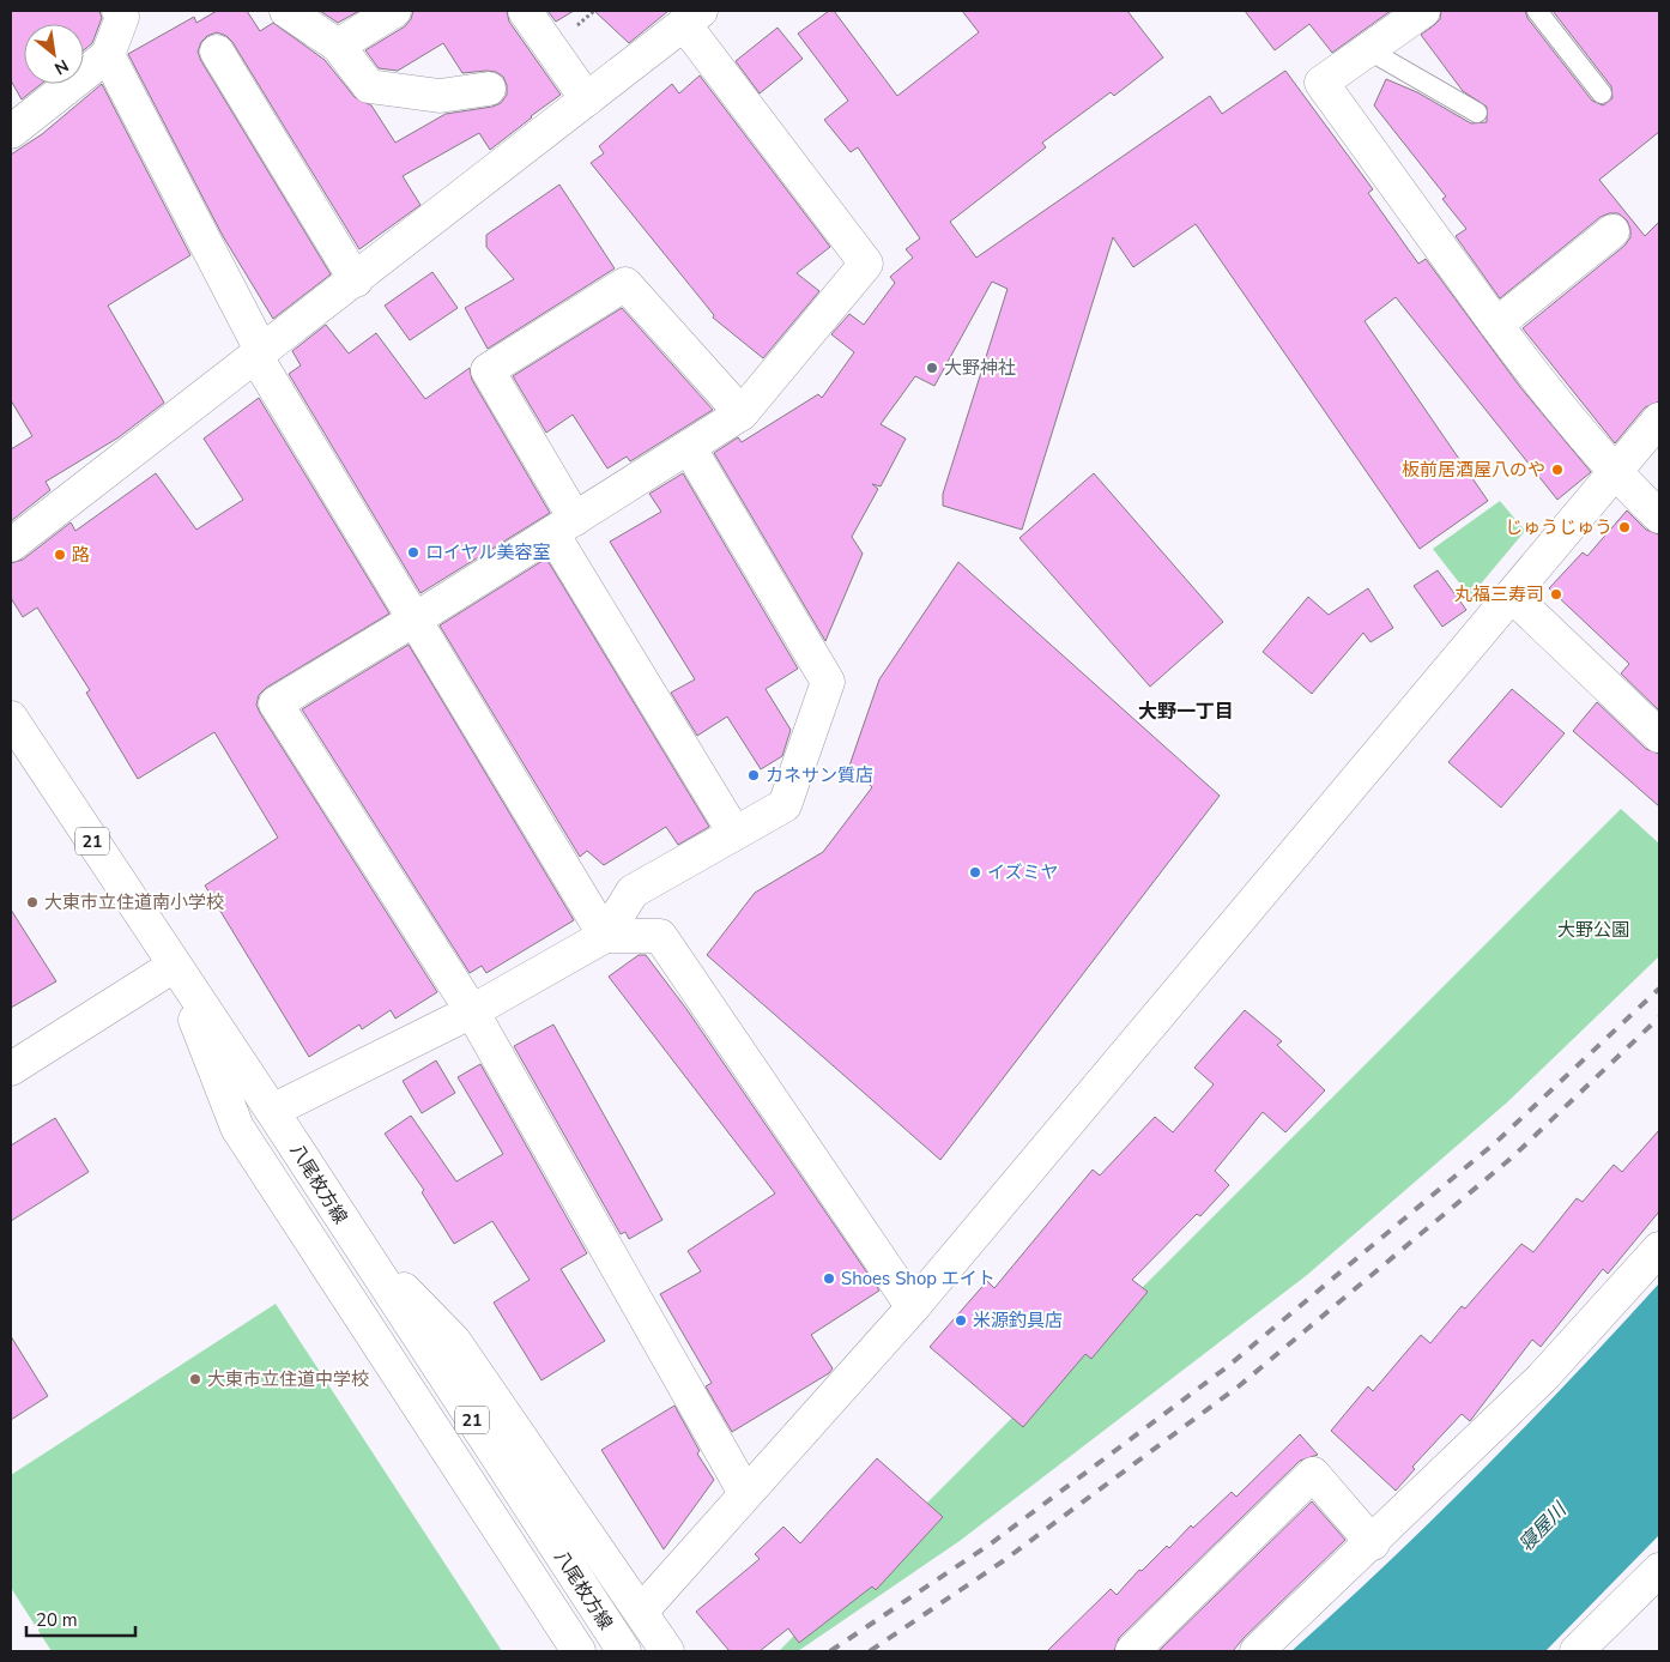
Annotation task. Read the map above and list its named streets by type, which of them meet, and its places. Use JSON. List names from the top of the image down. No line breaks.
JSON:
{"streets":{"street":["21","八尾枚方線"]},"districts":["大野一丁目"],"water":["寝屋川"],"parks":["大野公園"],"places":["大野神社","板前居酒屋八のや","じゅうじゅう","ロイヤル美容室","路","丸福三寿司","カネサン質店","イズミヤ","大東市立住道南小学校","Shoes Shop エイト","米源釣具店","大東市立住道中学校"],"scale_bar":"20 m","north":"bottom right"}
